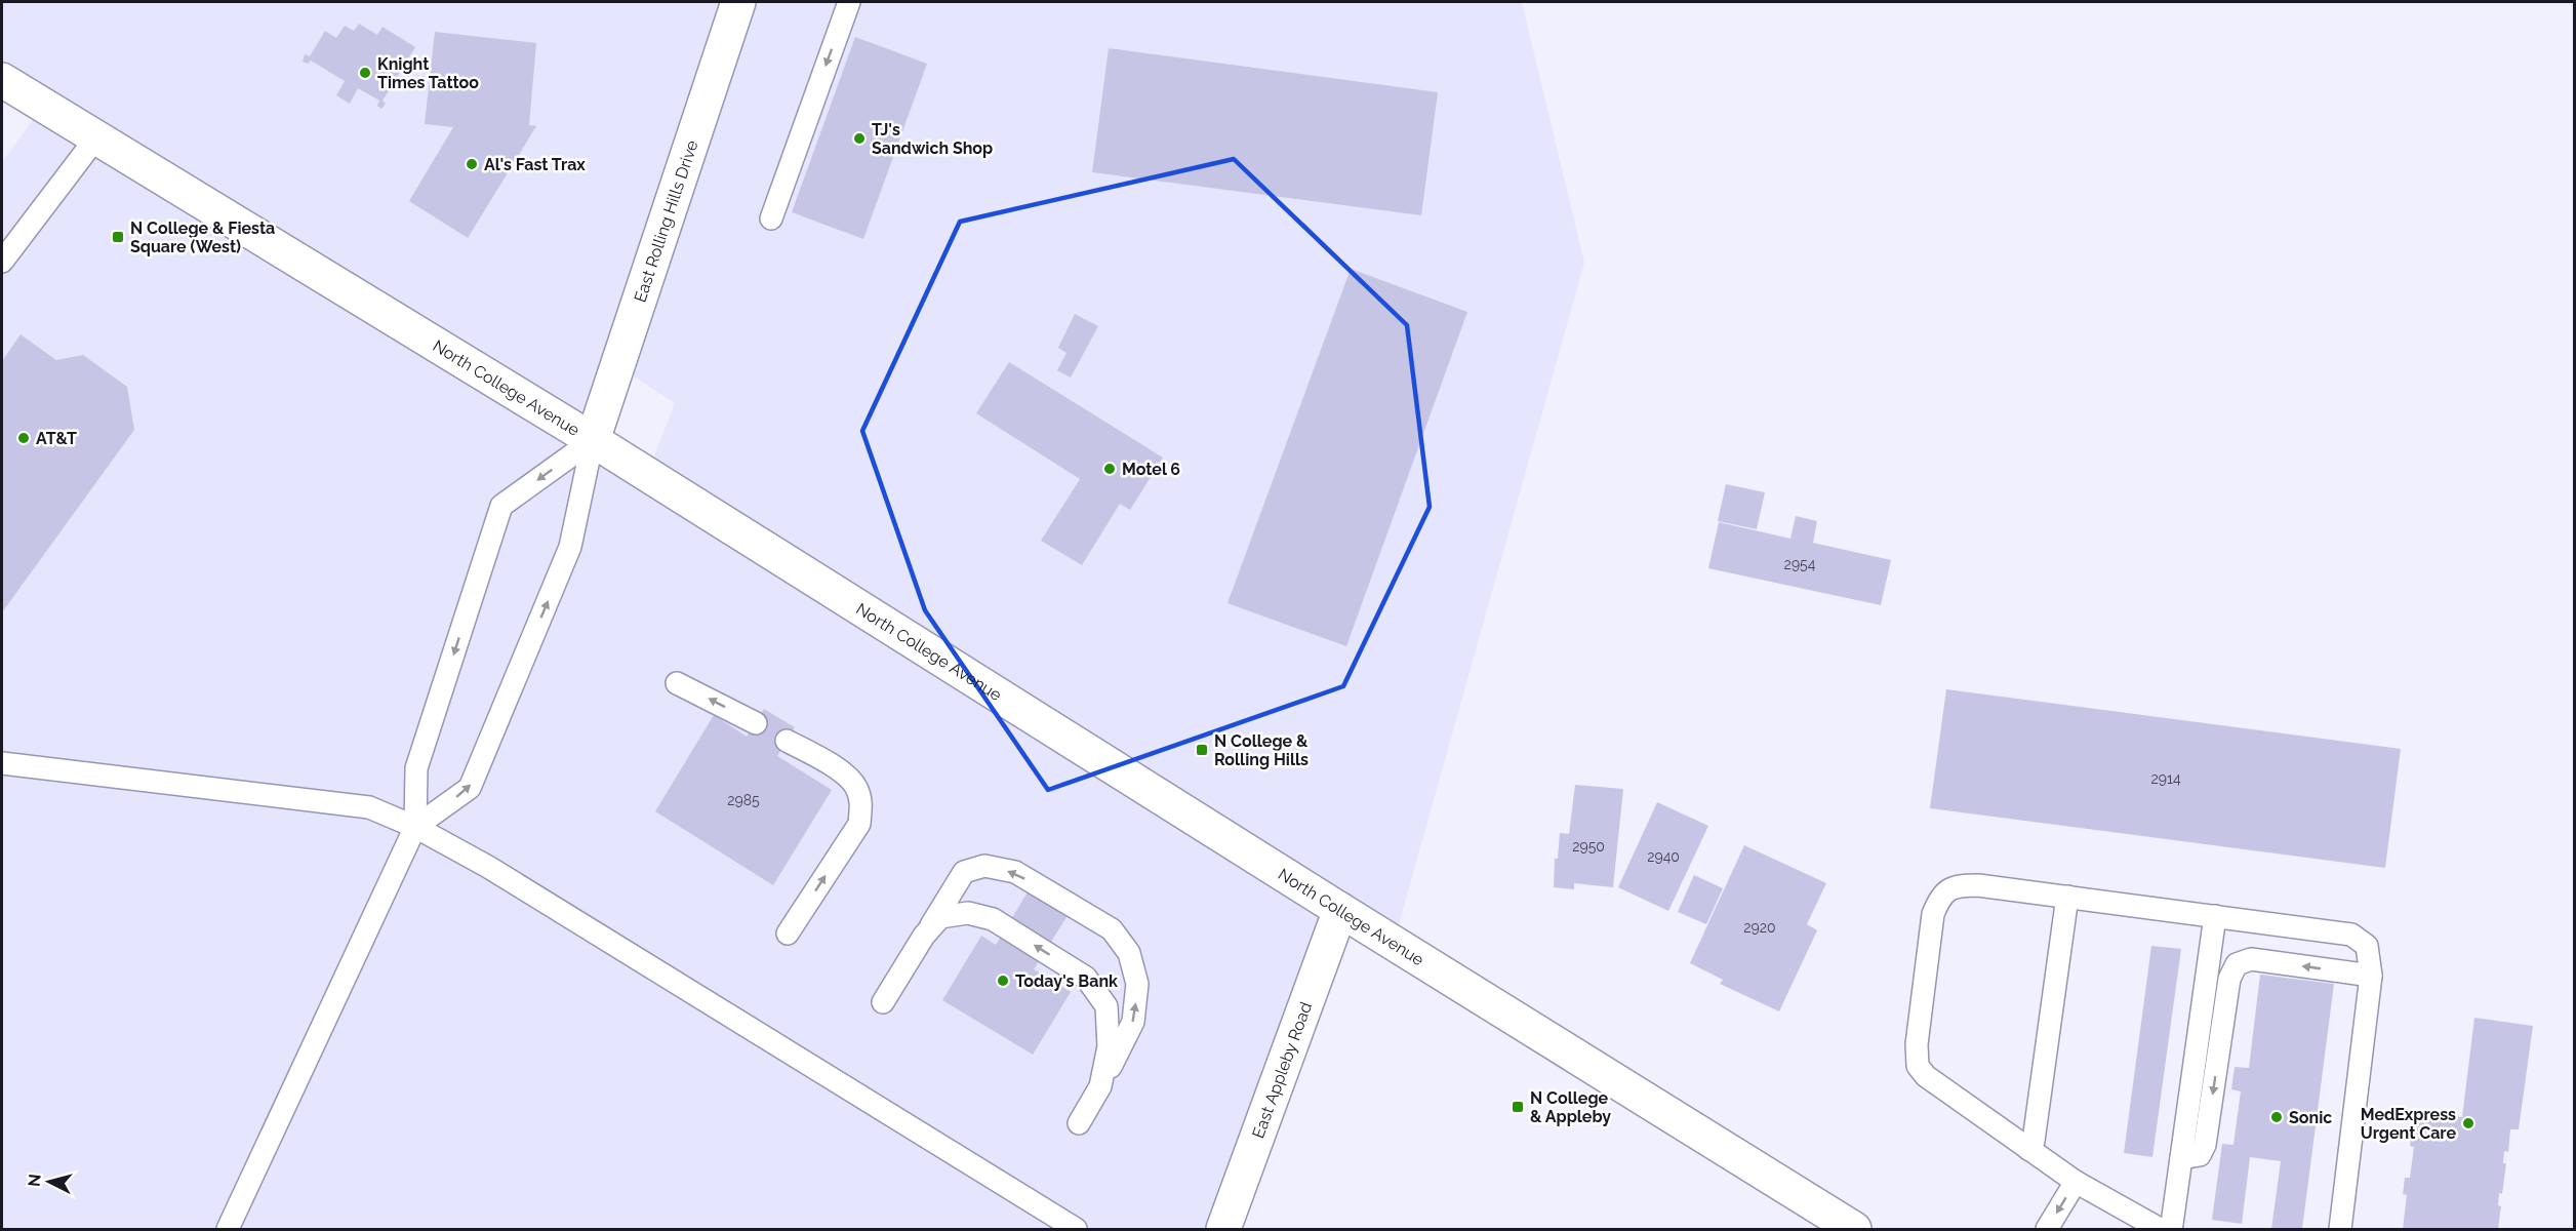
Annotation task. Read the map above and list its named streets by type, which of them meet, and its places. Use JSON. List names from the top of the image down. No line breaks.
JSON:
{"streets":{"main road":["East Rolling Hills Drive","North College Avenue","East Appleby Road"]},"crossings":[["East Rolling Hills Drive","North College Avenue"],["North College Avenue","East Appleby Road"]],"places":{"other":["Knight Times Tattoo","TJ's Sandwich Shop","Al's Fast Trax","AT&T","Motel 6","Today's Bank","Sonic","MedExpress Urgent Care"],"transit":["N College & Fiesta Square (West)","N College & Rolling Hills","N College & Appleby"]},"house_numbers":["2954","2914","2985","2950","2940","2920"],"north":"left"}
